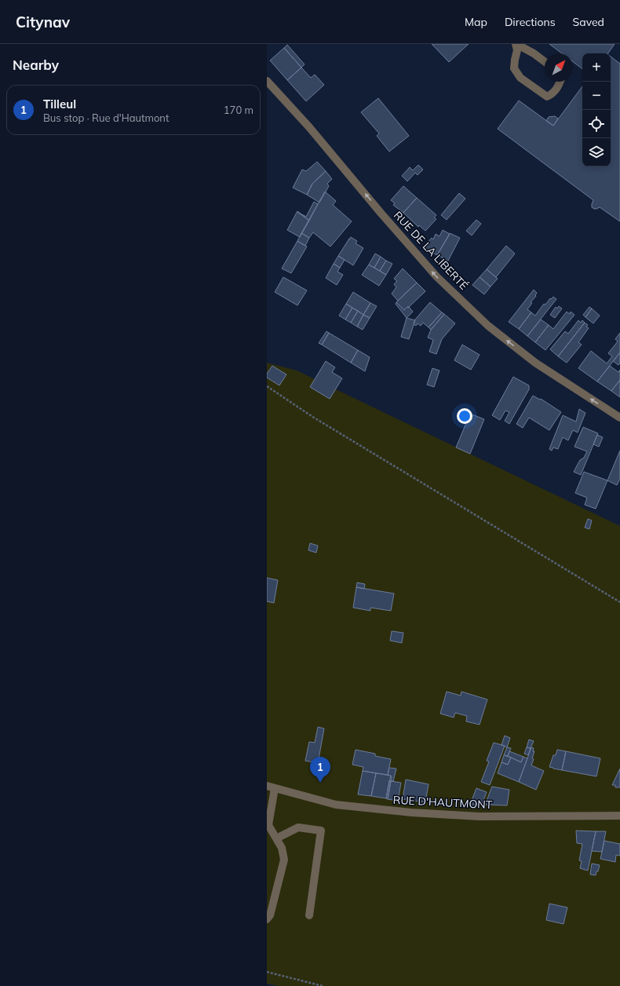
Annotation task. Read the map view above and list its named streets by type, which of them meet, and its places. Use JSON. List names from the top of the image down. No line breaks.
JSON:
{"streets":{"street":["RUE DE LA LIBERTÉ","RUE D'HAUTMONT"]},"one_way":["RUE DE LA LIBERTÉ"],"north":"top right","page":{"header":"Citynav","nav":["Map","Directions","Saved"],"heading":"Nearby","map_buttons":["+","−"],"list":[{"mark":"1","name":"Tilleul","note":"Bus stop · Rue d'Hautmont","value":"170 m"}],"pins":"1"}}
